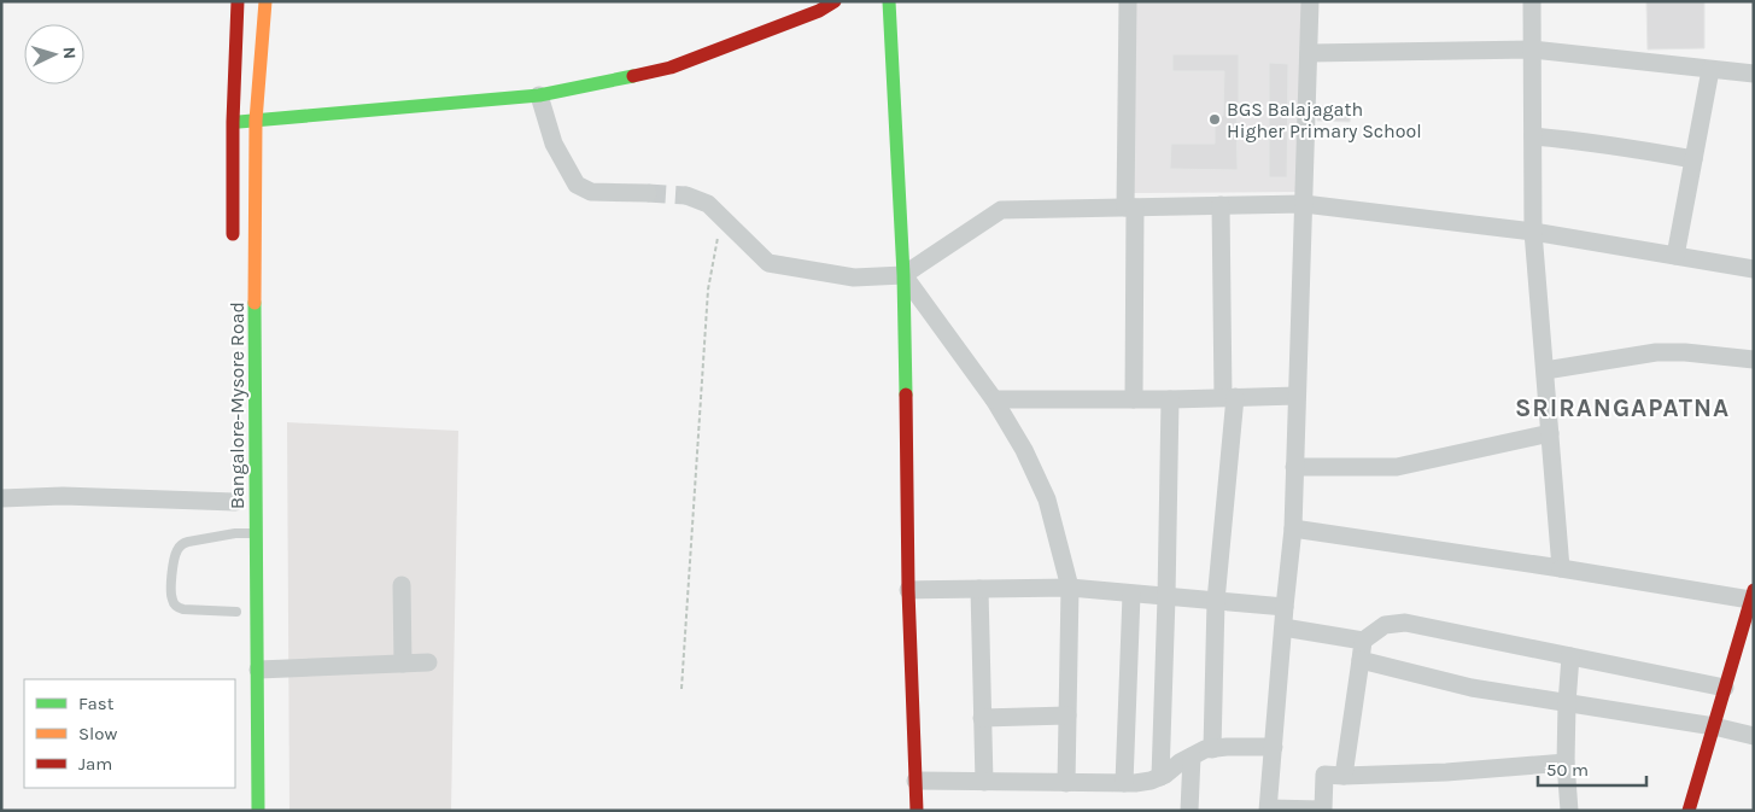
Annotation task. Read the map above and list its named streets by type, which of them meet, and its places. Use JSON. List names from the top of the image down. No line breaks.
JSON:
{"streets":{"main road":["Bangalore-Mysore Road"]},"districts":["SRIRANGAPATNA"],"places":["BGS Balajagath Higher Primary School"],"legend":["Fast","Slow","Jam"],"scale_bar":"50 m","north":"right"}
